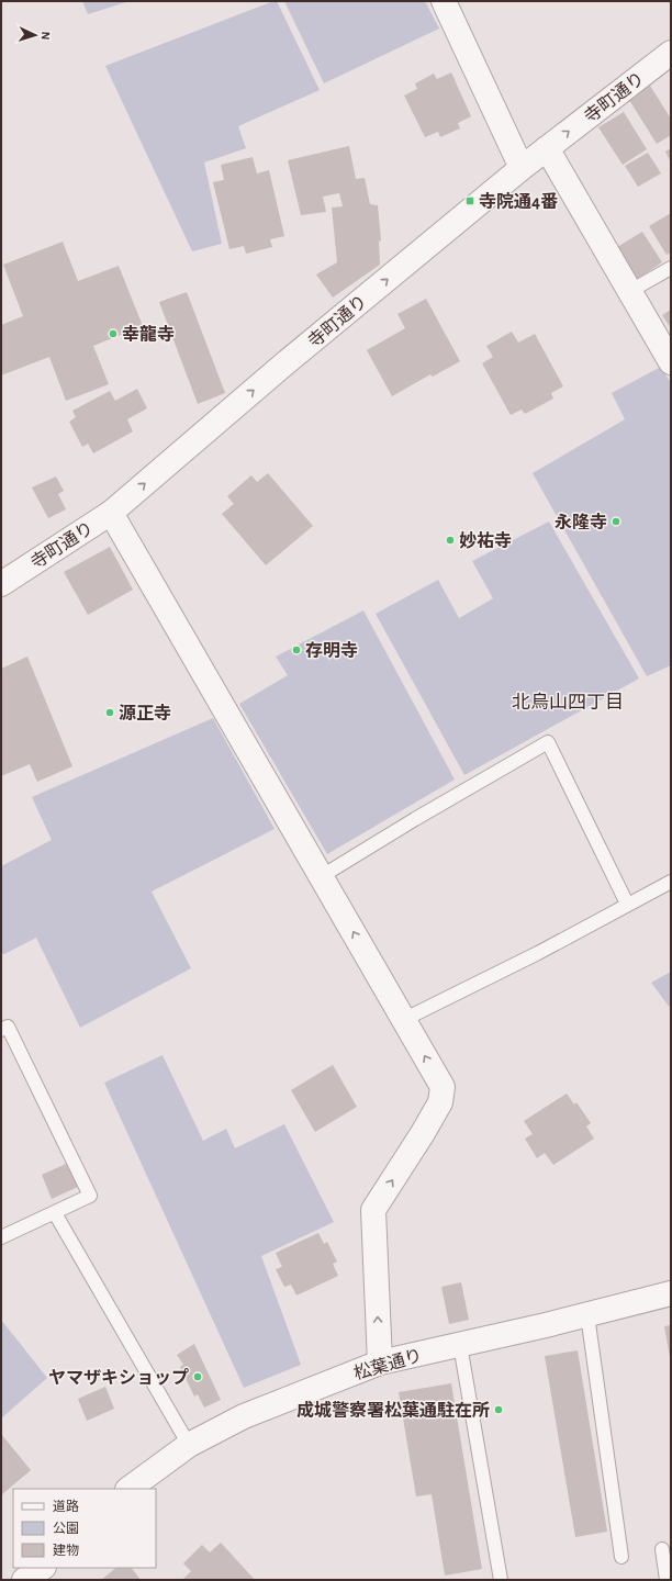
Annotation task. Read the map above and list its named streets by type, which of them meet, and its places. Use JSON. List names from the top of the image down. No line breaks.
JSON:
{"streets":{"street":["寺町通り","松葉通り"]},"one_way":["寺町通り"],"districts":["北烏山四丁目"],"places":{"transit":["寺院通4番"],"other":["幸龍寺","永隆寺","妙祐寺","存明寺","源正寺","ヤマザキショップ","成城警察署松葉通駐在所"]},"legend":["道路","公園","建物"],"north":"right"}
